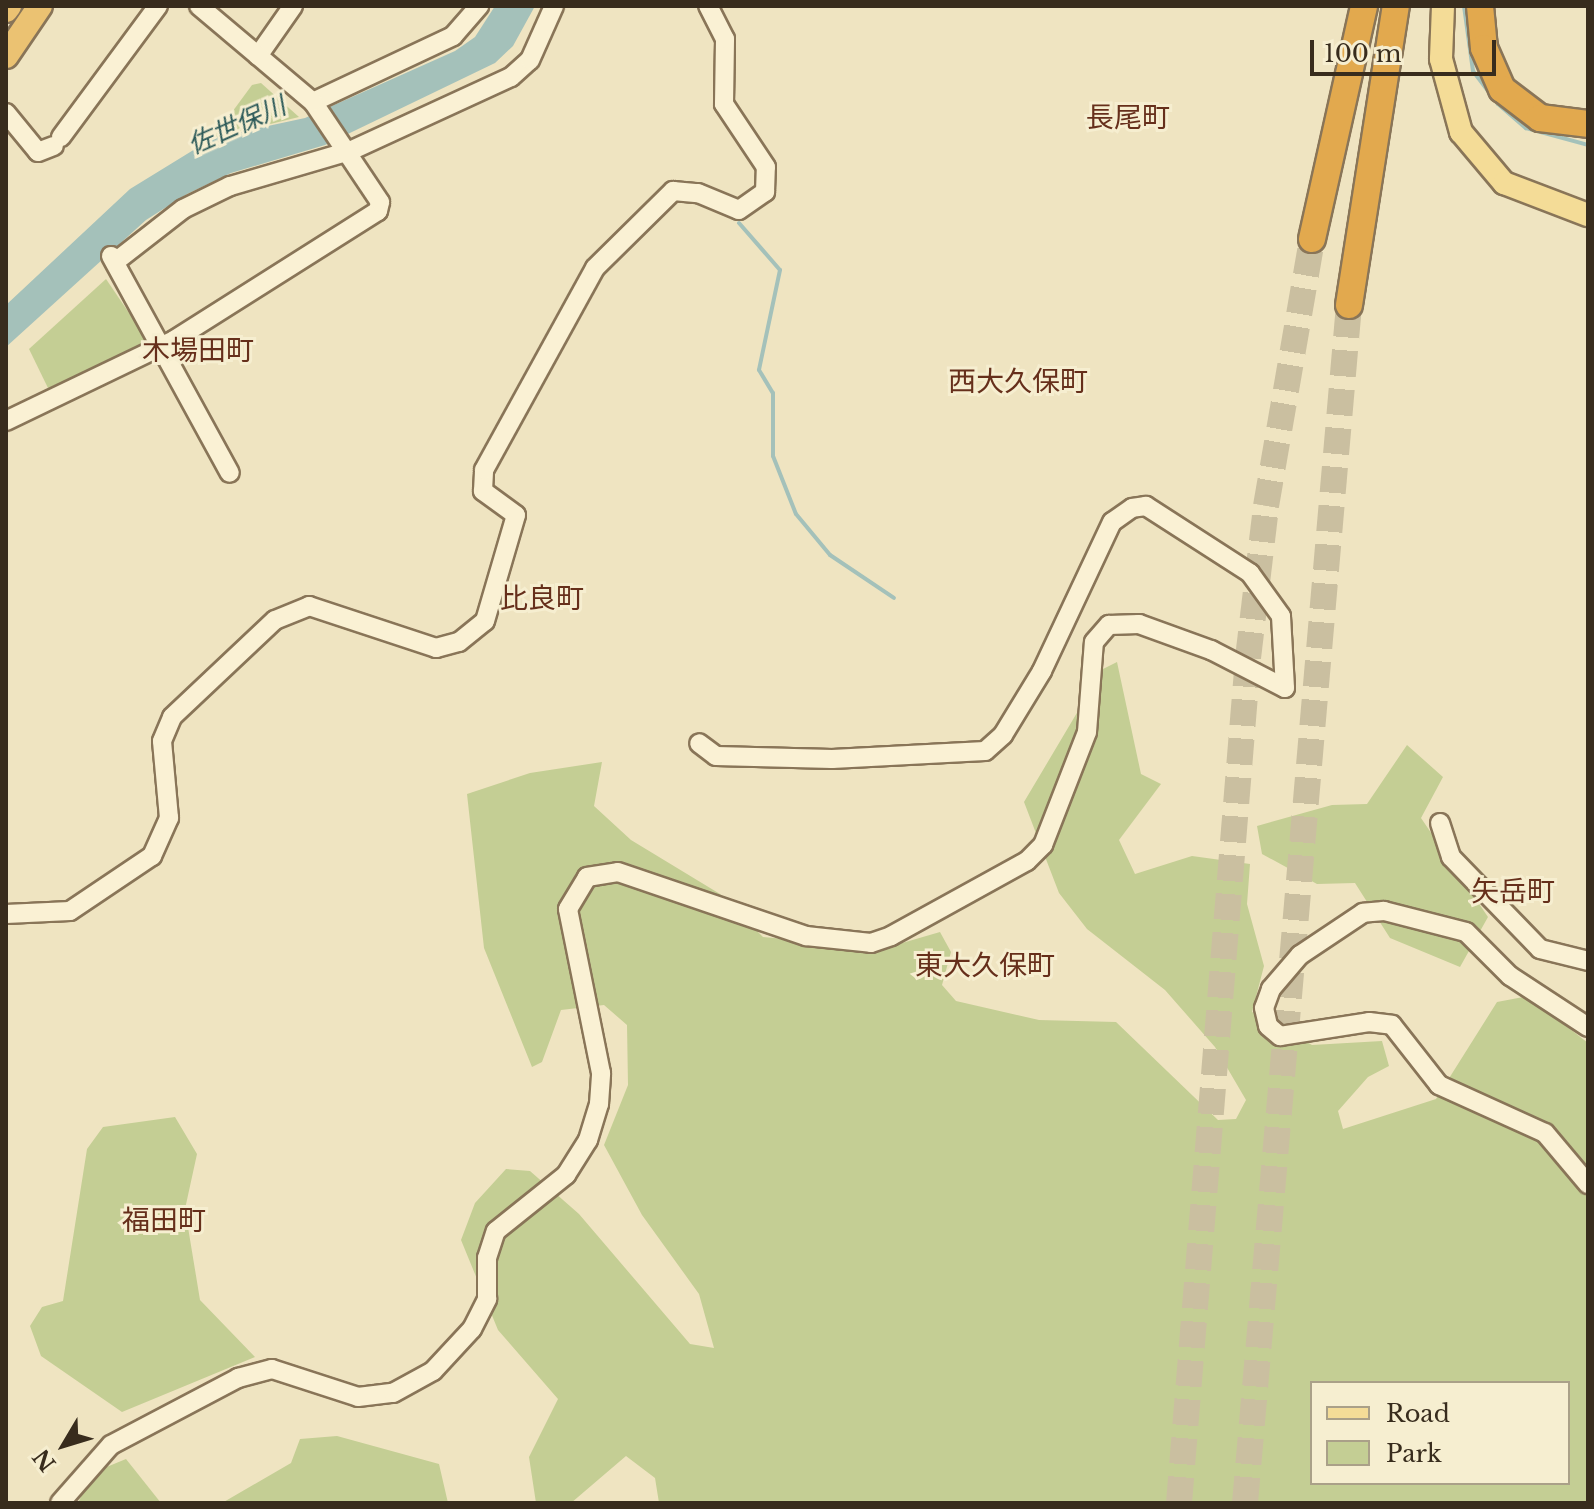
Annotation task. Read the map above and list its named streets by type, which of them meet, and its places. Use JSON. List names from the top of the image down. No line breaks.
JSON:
{"districts":["長尾町","木場田町","西大久保町","比良町","矢岳町","東大久保町","福田町"],"water":["佐世保川"],"legend":["Road","Park"],"scale_bar":"100 m","north":"bottom left"}
